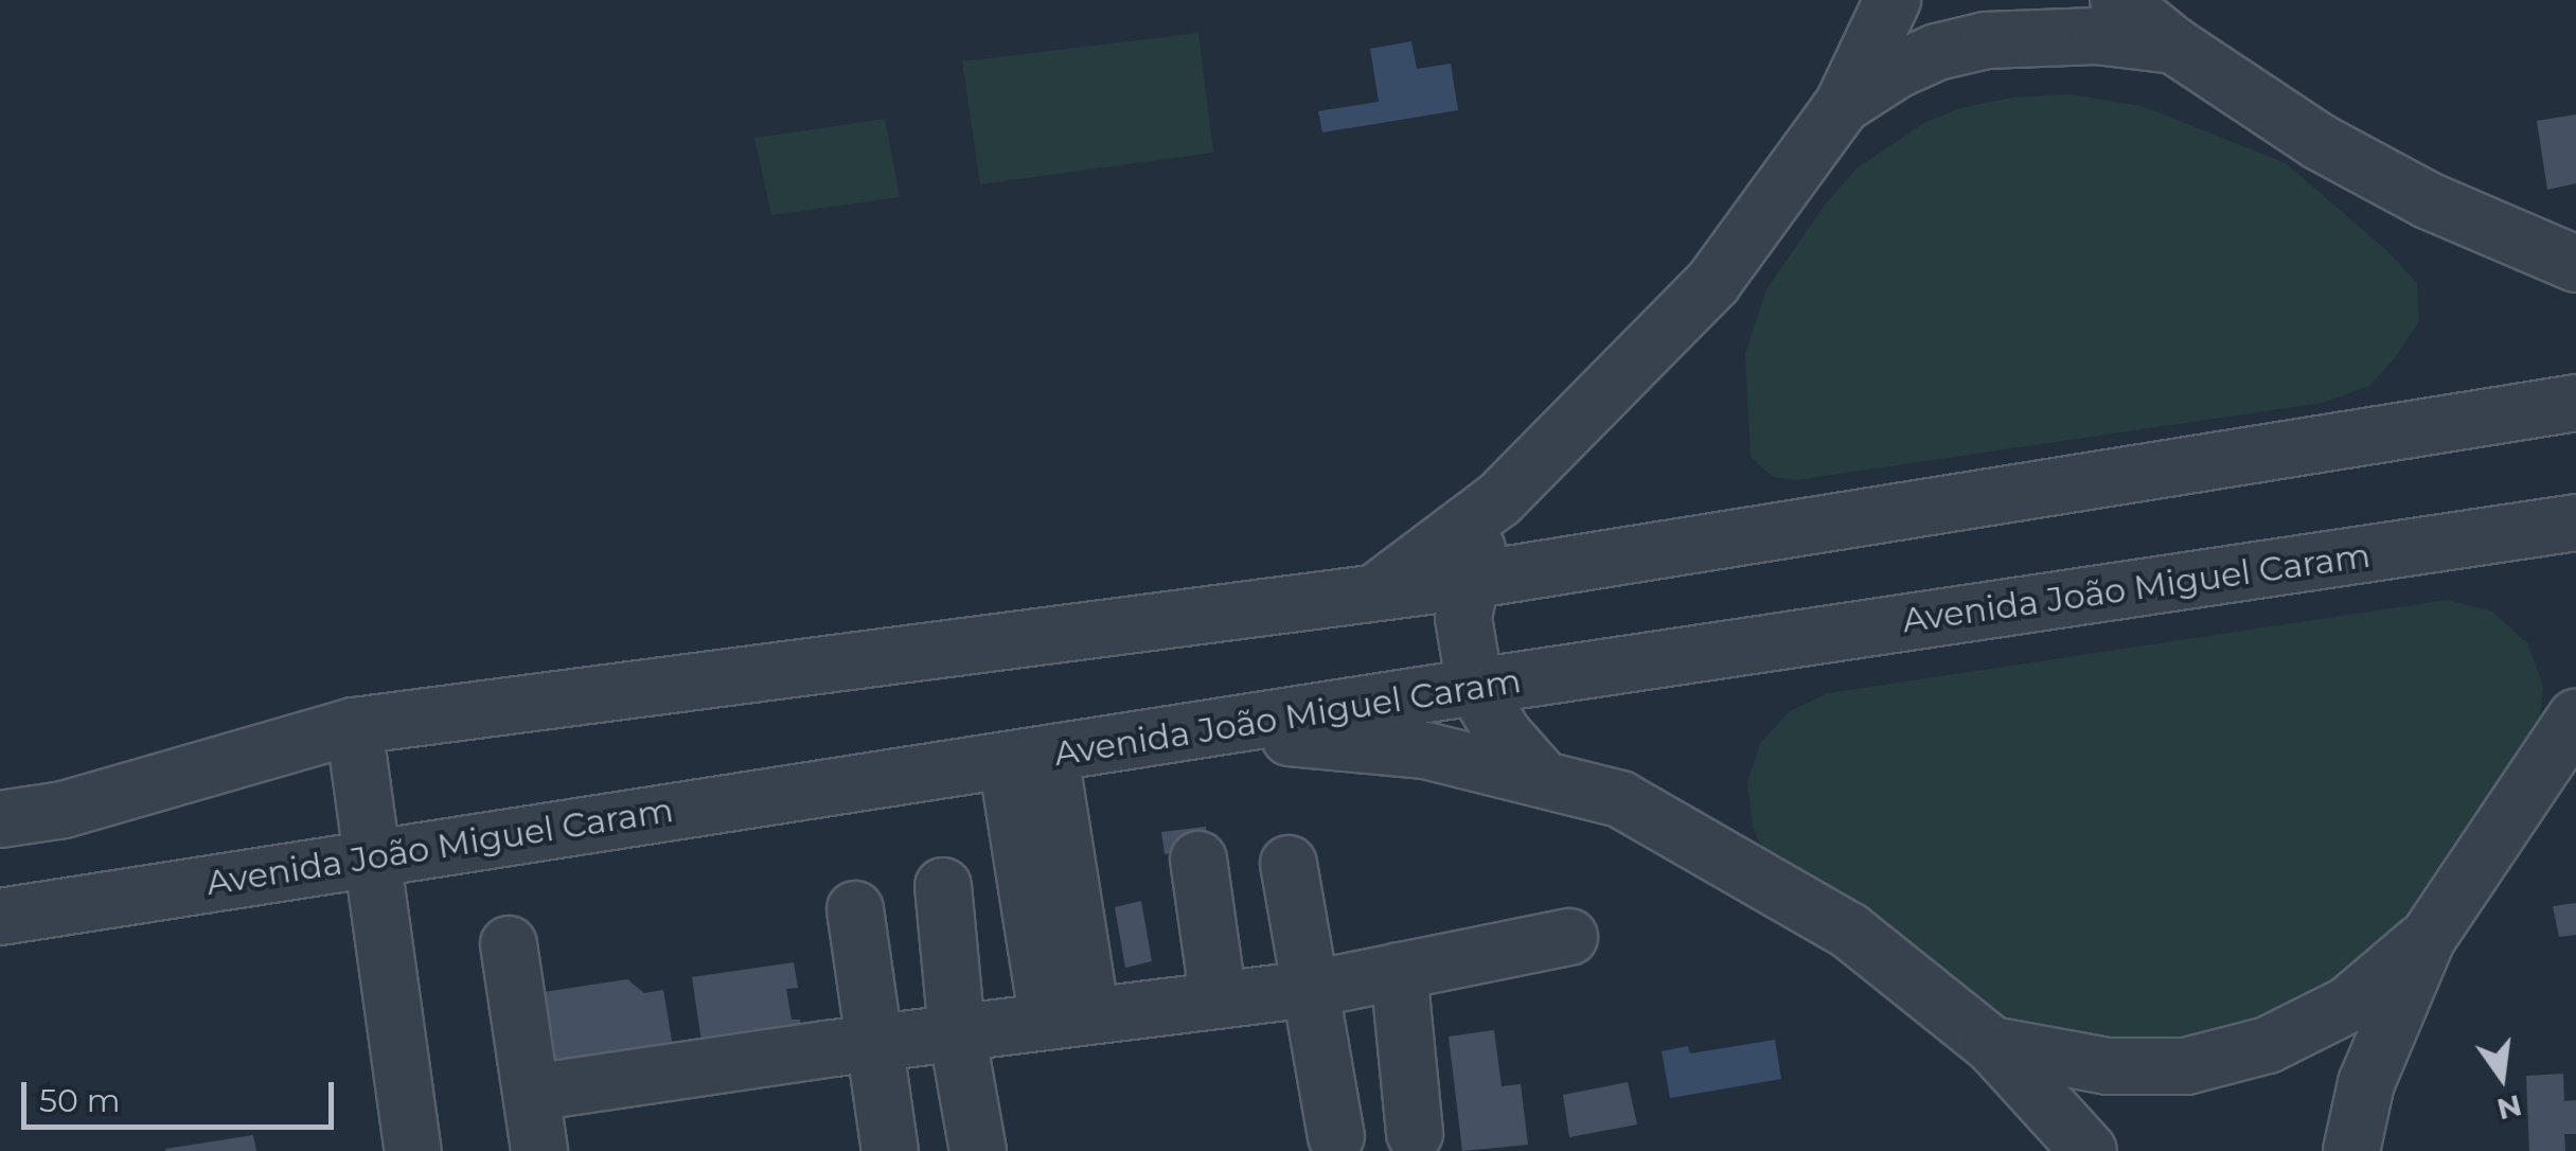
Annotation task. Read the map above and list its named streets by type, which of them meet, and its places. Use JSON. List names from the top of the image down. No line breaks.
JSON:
{"streets":{"street":["Avenida João Miguel Caram"]},"scale_bar":"50 m","north":"bottom"}
